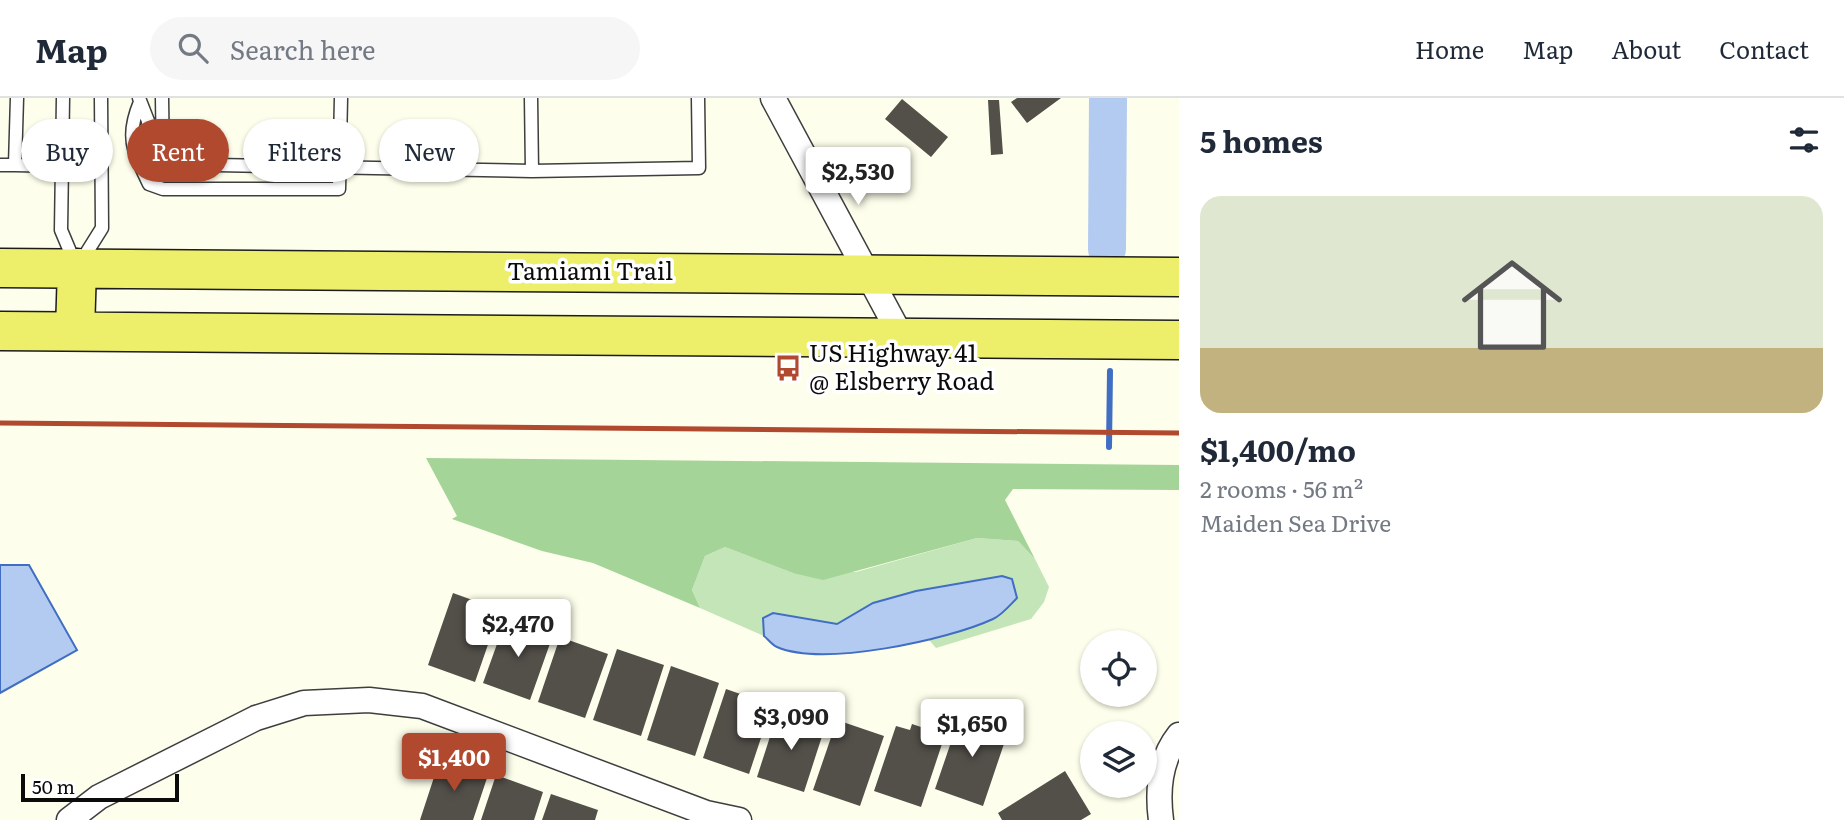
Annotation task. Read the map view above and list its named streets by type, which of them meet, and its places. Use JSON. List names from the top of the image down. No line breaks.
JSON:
{"streets":{"main road":["Tamiami Trail"]},"places":{"bus stop":["US Highway 41 @ Elsberry Road"]},"scale_bar":"50 m","page":{"header":"Map","search":"Search here","nav":["Home","Map","About","Contact"],"heading":"5 homes","chip":["Buy","Rent","Filters","New"],"price":["$2,530","$2,470","$3,090","$1,650","$1,400"],"list":[{"name":"$1,400/mo","note":"2 rooms · 56 m² · Maiden Sea Drive"}],"scale":"50 m"}}
